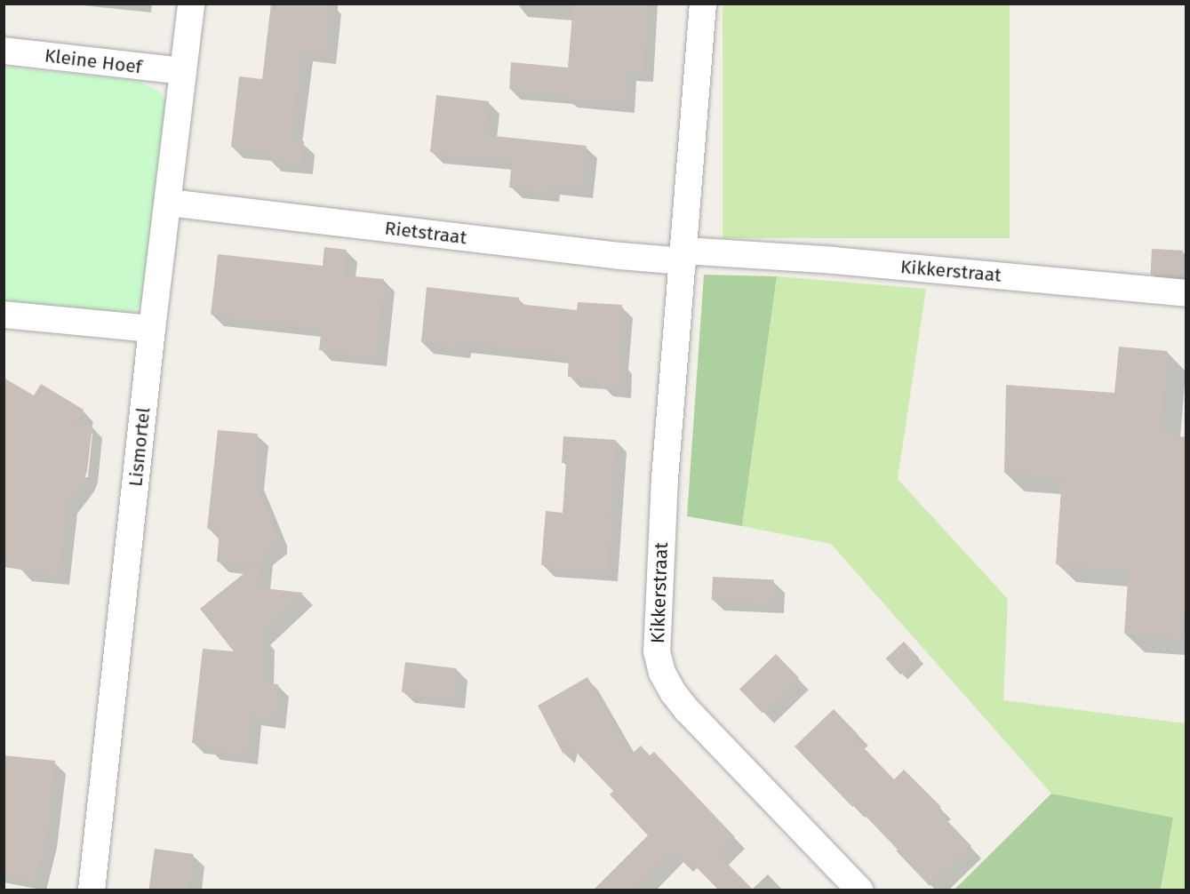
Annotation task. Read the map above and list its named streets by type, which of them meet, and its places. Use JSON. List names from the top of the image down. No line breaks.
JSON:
{"streets":{"street":["Kleine Hoef","Rietstraat","Kikkerstraat","Lismortel"]},"crossings":[["Kleine Hoef","Lismortel"],["Rietstraat","Kikkerstraat"],["Rietstraat","Lismortel"]]}
